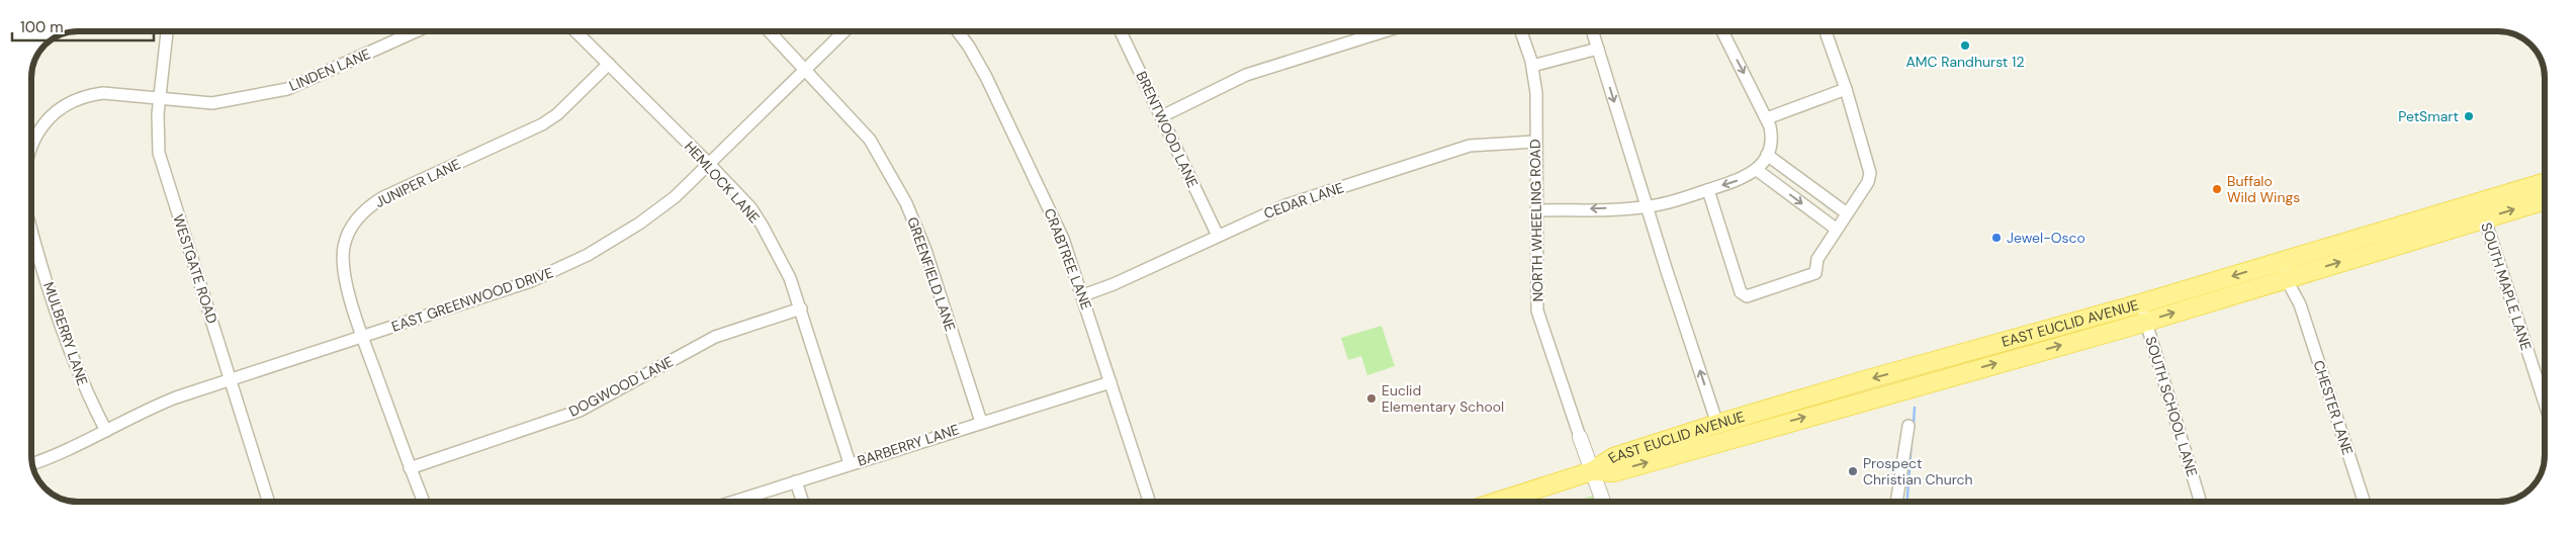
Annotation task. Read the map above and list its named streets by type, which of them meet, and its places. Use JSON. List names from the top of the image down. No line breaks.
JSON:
{"streets":{"main road":["EAST EUCLID AVENUE"],"street":["LINDEN LANE","BRENTWOOD LANE","HEMLOCK LANE","JUNIPER LANE","CEDAR LANE","NORTH WHEELING ROAD","CRABTREE LANE","WESTGATE ROAD","GREENFIELD LANE","SOUTH MAPLE LANE","EAST GREENWOOD DRIVE","MULBERRY LANE","DOGWOOD LANE","SOUTH SCHOOL LANE","CHESTER LANE","BARBERRY LANE"]},"crossings":[["LINDEN LANE","WESTGATE ROAD"],["LINDEN LANE","MULBERRY LANE"],["BRENTWOOD LANE","CEDAR LANE"],["HEMLOCK LANE","JUNIPER LANE"],["HEMLOCK LANE","EAST GREENWOOD DRIVE"],["HEMLOCK LANE","DOGWOOD LANE"],["HEMLOCK LANE","BARBERRY LANE"],["JUNIPER LANE","EAST GREENWOOD DRIVE"],["JUNIPER LANE","DOGWOOD LANE"],["CEDAR LANE","NORTH WHEELING ROAD"],["CEDAR LANE","CRABTREE LANE"],["NORTH WHEELING ROAD","EAST EUCLID AVENUE"],["CRABTREE LANE","BARBERRY LANE"],["WESTGATE ROAD","EAST GREENWOOD DRIVE"],["WESTGATE ROAD","MULBERRY LANE"],["GREENFIELD LANE","EAST GREENWOOD DRIVE"],["GREENFIELD LANE","BARBERRY LANE"],["SOUTH MAPLE LANE","EAST EUCLID AVENUE"],["EAST GREENWOOD DRIVE","MULBERRY LANE"],["EAST EUCLID AVENUE","SOUTH SCHOOL LANE"],["EAST EUCLID AVENUE","CHESTER LANE"]],"places":["AMC Randhurst 12","PetSmart","Buffalo Wild Wings","Jewel-Osco","Euclid Elementary School","Prospect Christian Church"],"scale_bar":"100 m"}
